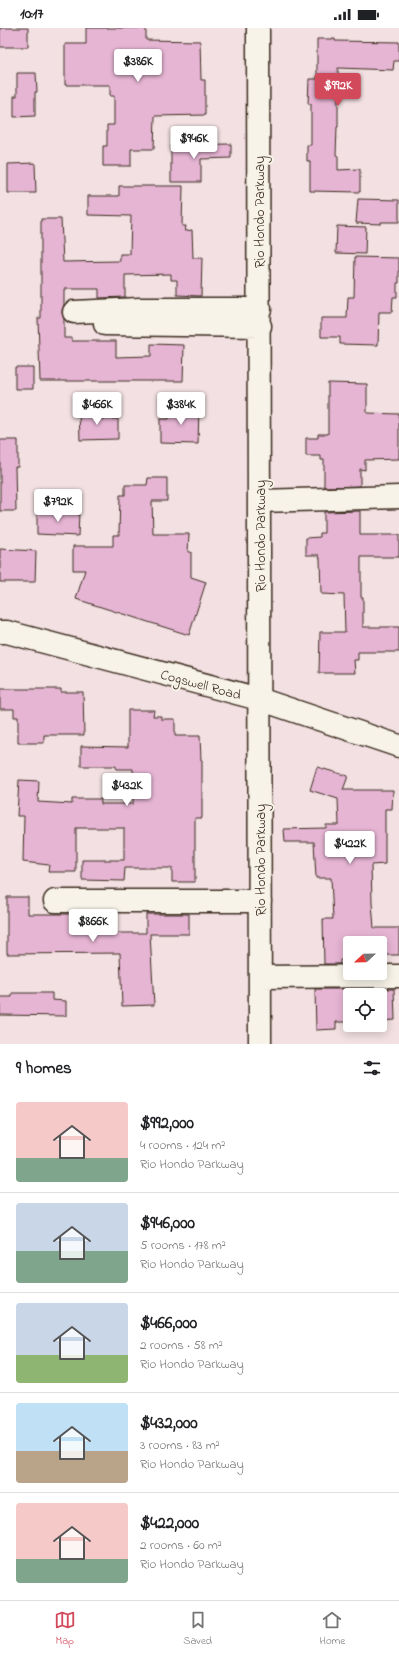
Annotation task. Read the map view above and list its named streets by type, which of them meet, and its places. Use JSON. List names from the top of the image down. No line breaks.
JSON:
{"streets":{"street":["Rio Hondo Parkway","Cogswell Road"]},"crossings":[["Rio Hondo Parkway","Cogswell Road"]],"north":"left","page":{"status":"10:17","price":["$386K","$992K","$946K","$466K","$384K","$792K","$432K","$422K","$866K"],"heading":"9 homes","list":[{"name":"$992,000","note":"4 rooms · 124 m² · Rio Hondo Parkway"},{"name":"$946,000","note":"5 rooms · 178 m² · Rio Hondo Parkway"},{"name":"$466,000","note":"2 rooms · 58 m² · Rio Hondo Parkway"},{"name":"$432,000","note":"3 rooms · 83 m² · Rio Hondo Parkway"},{"name":"$422,000","note":"2 rooms · 60 m² · Rio Hondo Parkway"}],"tabs":["Map","Saved","Home"]}}
